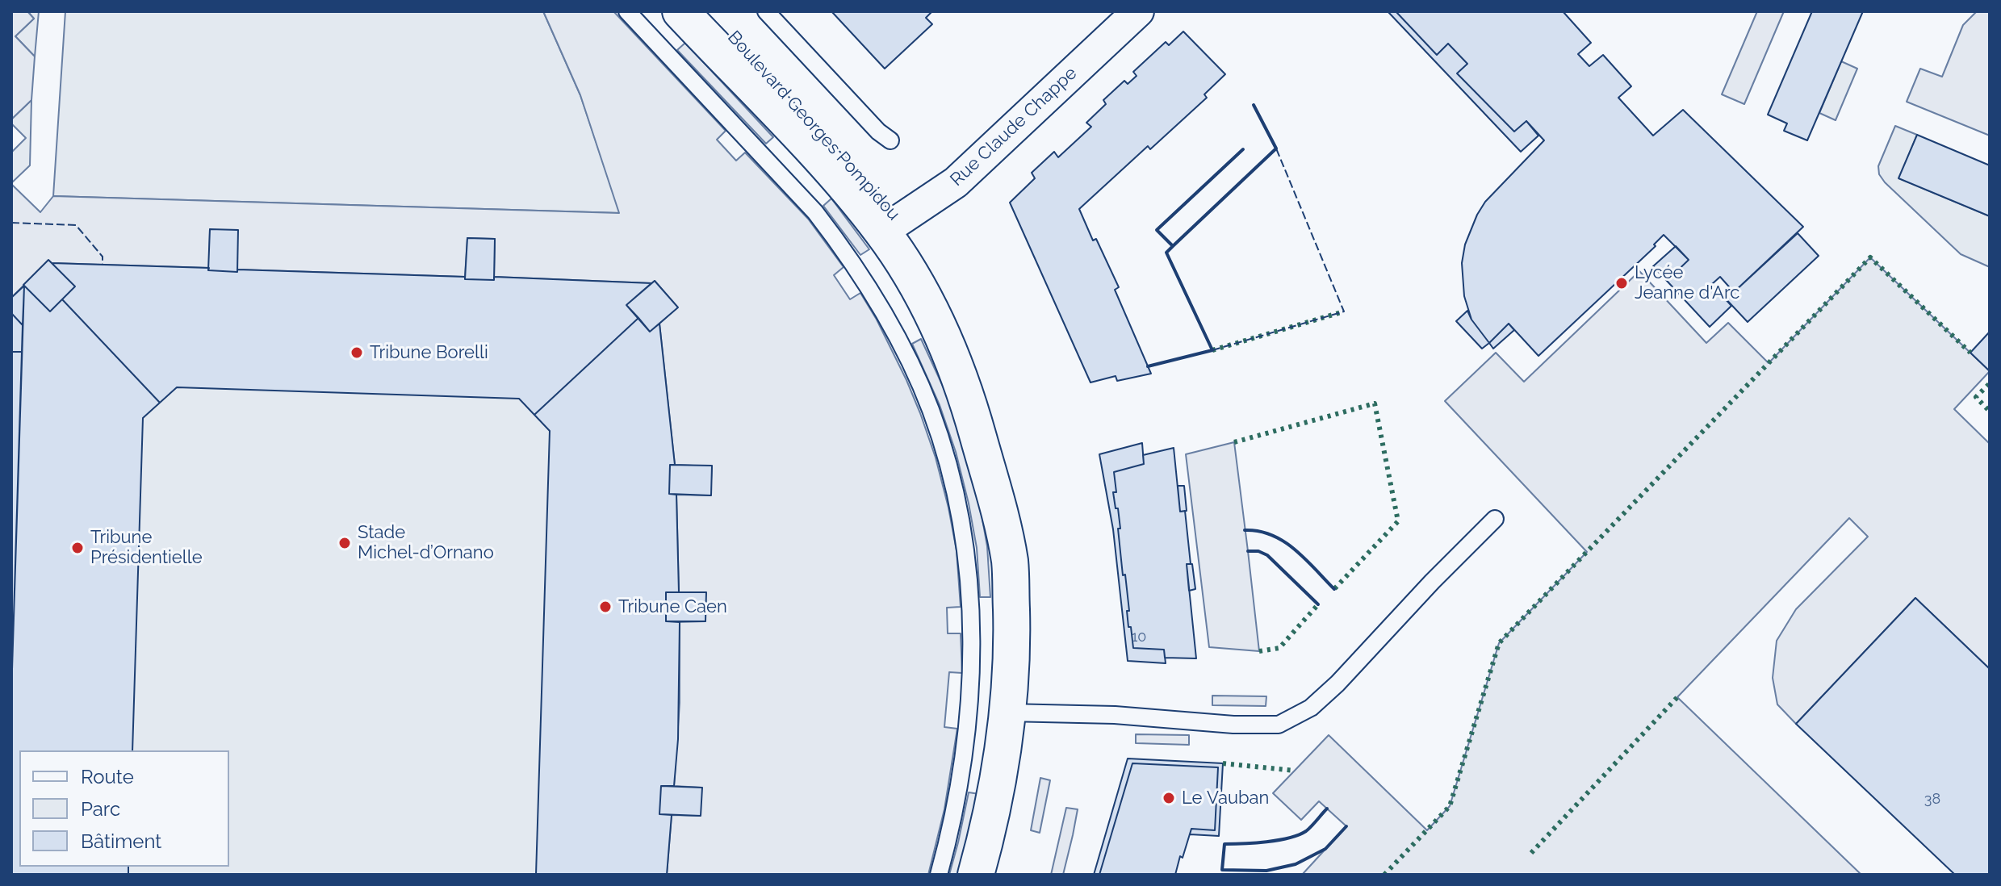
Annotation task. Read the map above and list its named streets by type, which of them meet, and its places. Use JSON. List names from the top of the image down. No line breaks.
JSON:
{"streets":{"street":["Boulevard Georges Pompidou","Rue Claude Chappe"]},"crossings":[["Boulevard Georges Pompidou","Rue Claude Chappe"]],"places":["Lycée Jeanne d'Arc","Tribune Borelli","Stade Michel-d’Ornano","Tribune Présidentielle","Tribune Caen","Le Vauban"],"house_numbers":["10","38"],"legend":["Route","Parc","Bâtiment"]}
